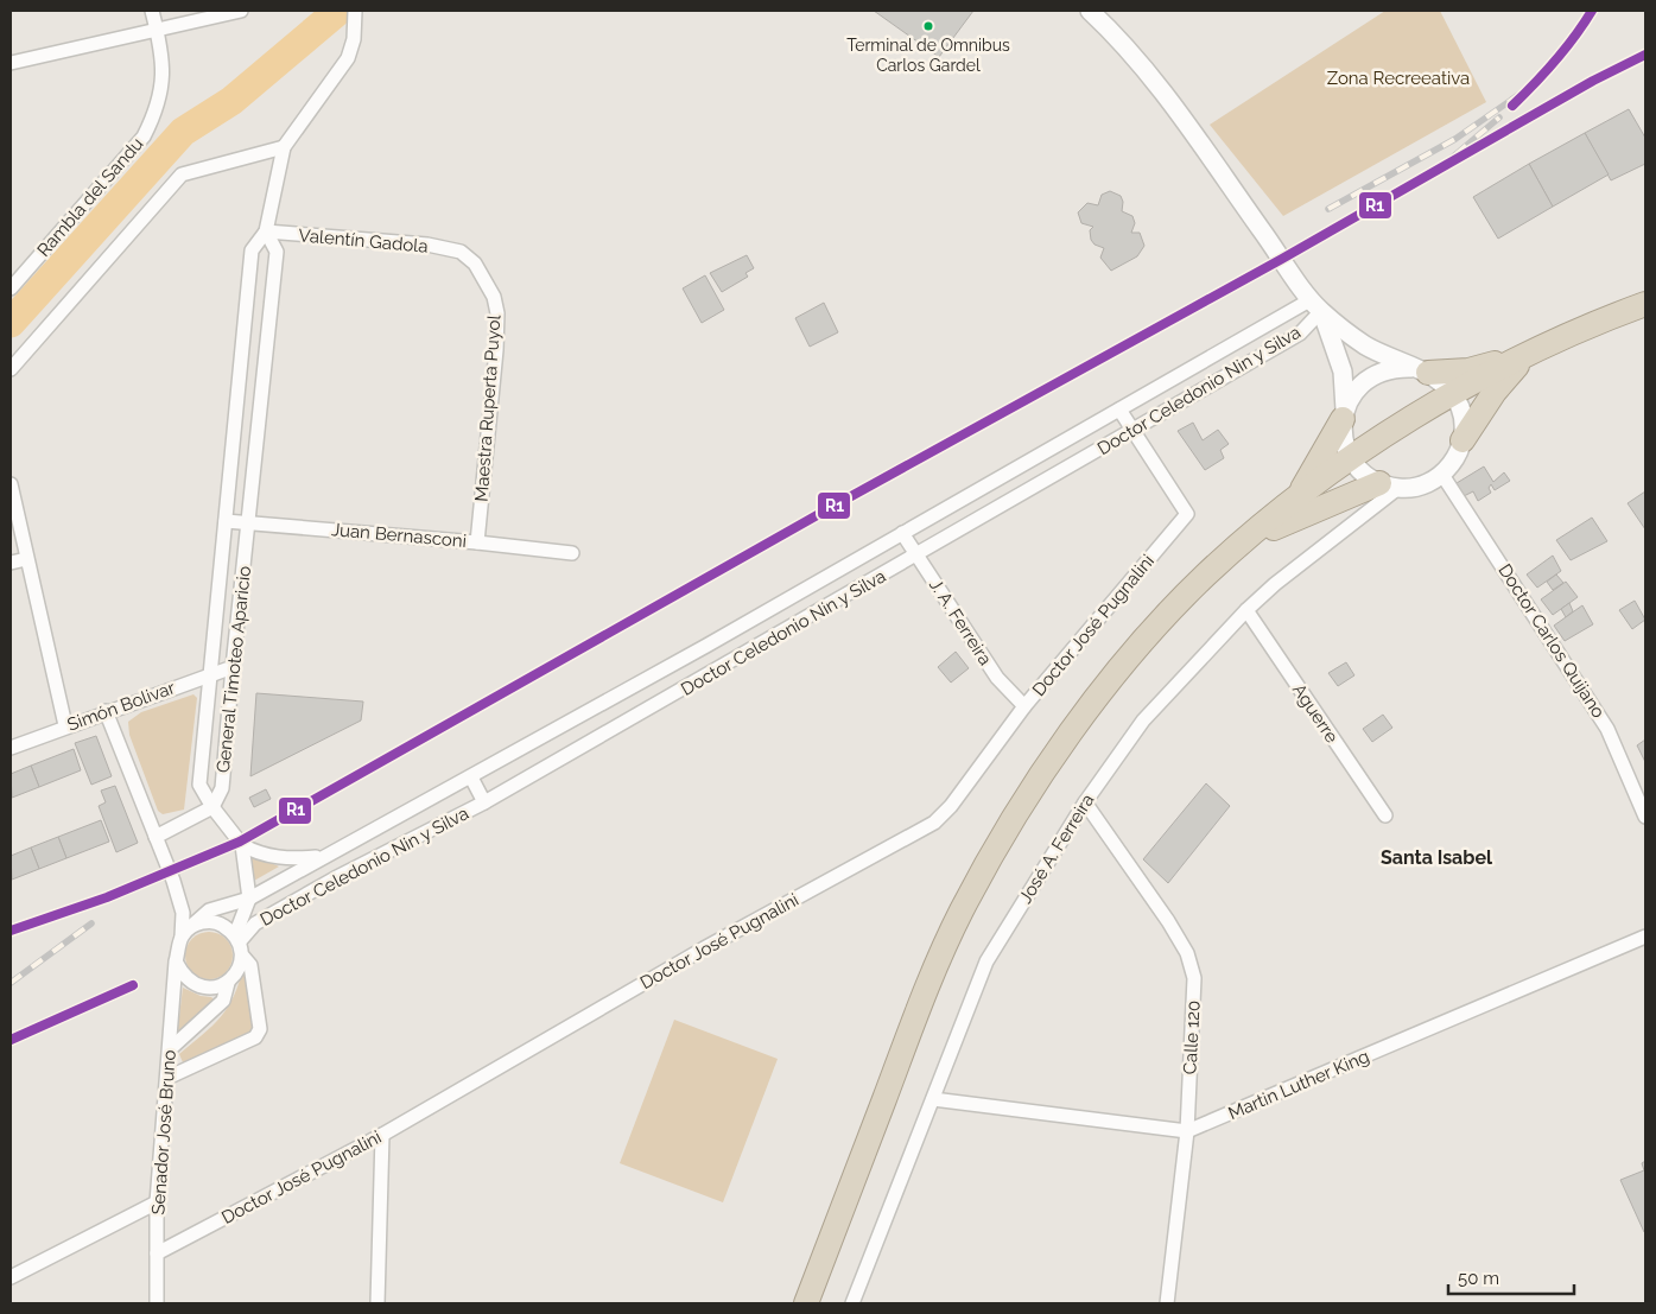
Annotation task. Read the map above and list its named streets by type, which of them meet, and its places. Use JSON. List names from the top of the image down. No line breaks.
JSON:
{"streets":{"street":["Rambla del Sandu","Valentín Gadola","Doctor Celedonio Nin y Silva","Maestra Ruperta Puyol","Juan Bernasconi","J. A. Ferreira","Doctor José Pugnalini","Doctor Carlos Quijano","General Timoteo Aparicio","Simón Bolivar","Aguerre","José A. Ferreira","Calle 120","Martin Luther King","Senador José Bruno"]},"crossings":[["Valentín Gadola","Maestra Ruperta Puyol"],["Valentín Gadola","General Timoteo Aparicio"],["Doctor Celedonio Nin y Silva","J. A. Ferreira"],["Doctor Celedonio Nin y Silva","Doctor José Pugnalini"],["Doctor Celedonio Nin y Silva","Senador José Bruno"],["Maestra Ruperta Puyol","Juan Bernasconi"],["Juan Bernasconi","General Timoteo Aparicio"],["J. A. Ferreira","Doctor José Pugnalini"],["Doctor José Pugnalini","Senador José Bruno"],["General Timoteo Aparicio","Simón Bolivar"],["Aguerre","José A. Ferreira"],["José A. Ferreira","Calle 120"],["Calle 120","Martin Luther King"]],"districts":["Santa Isabel"],"parks":["Zona Recreeativa"],"places":["Terminal de Omnibus Carlos Gardel"],"lines":["transit line R1"],"scale_bar":"50 m"}
